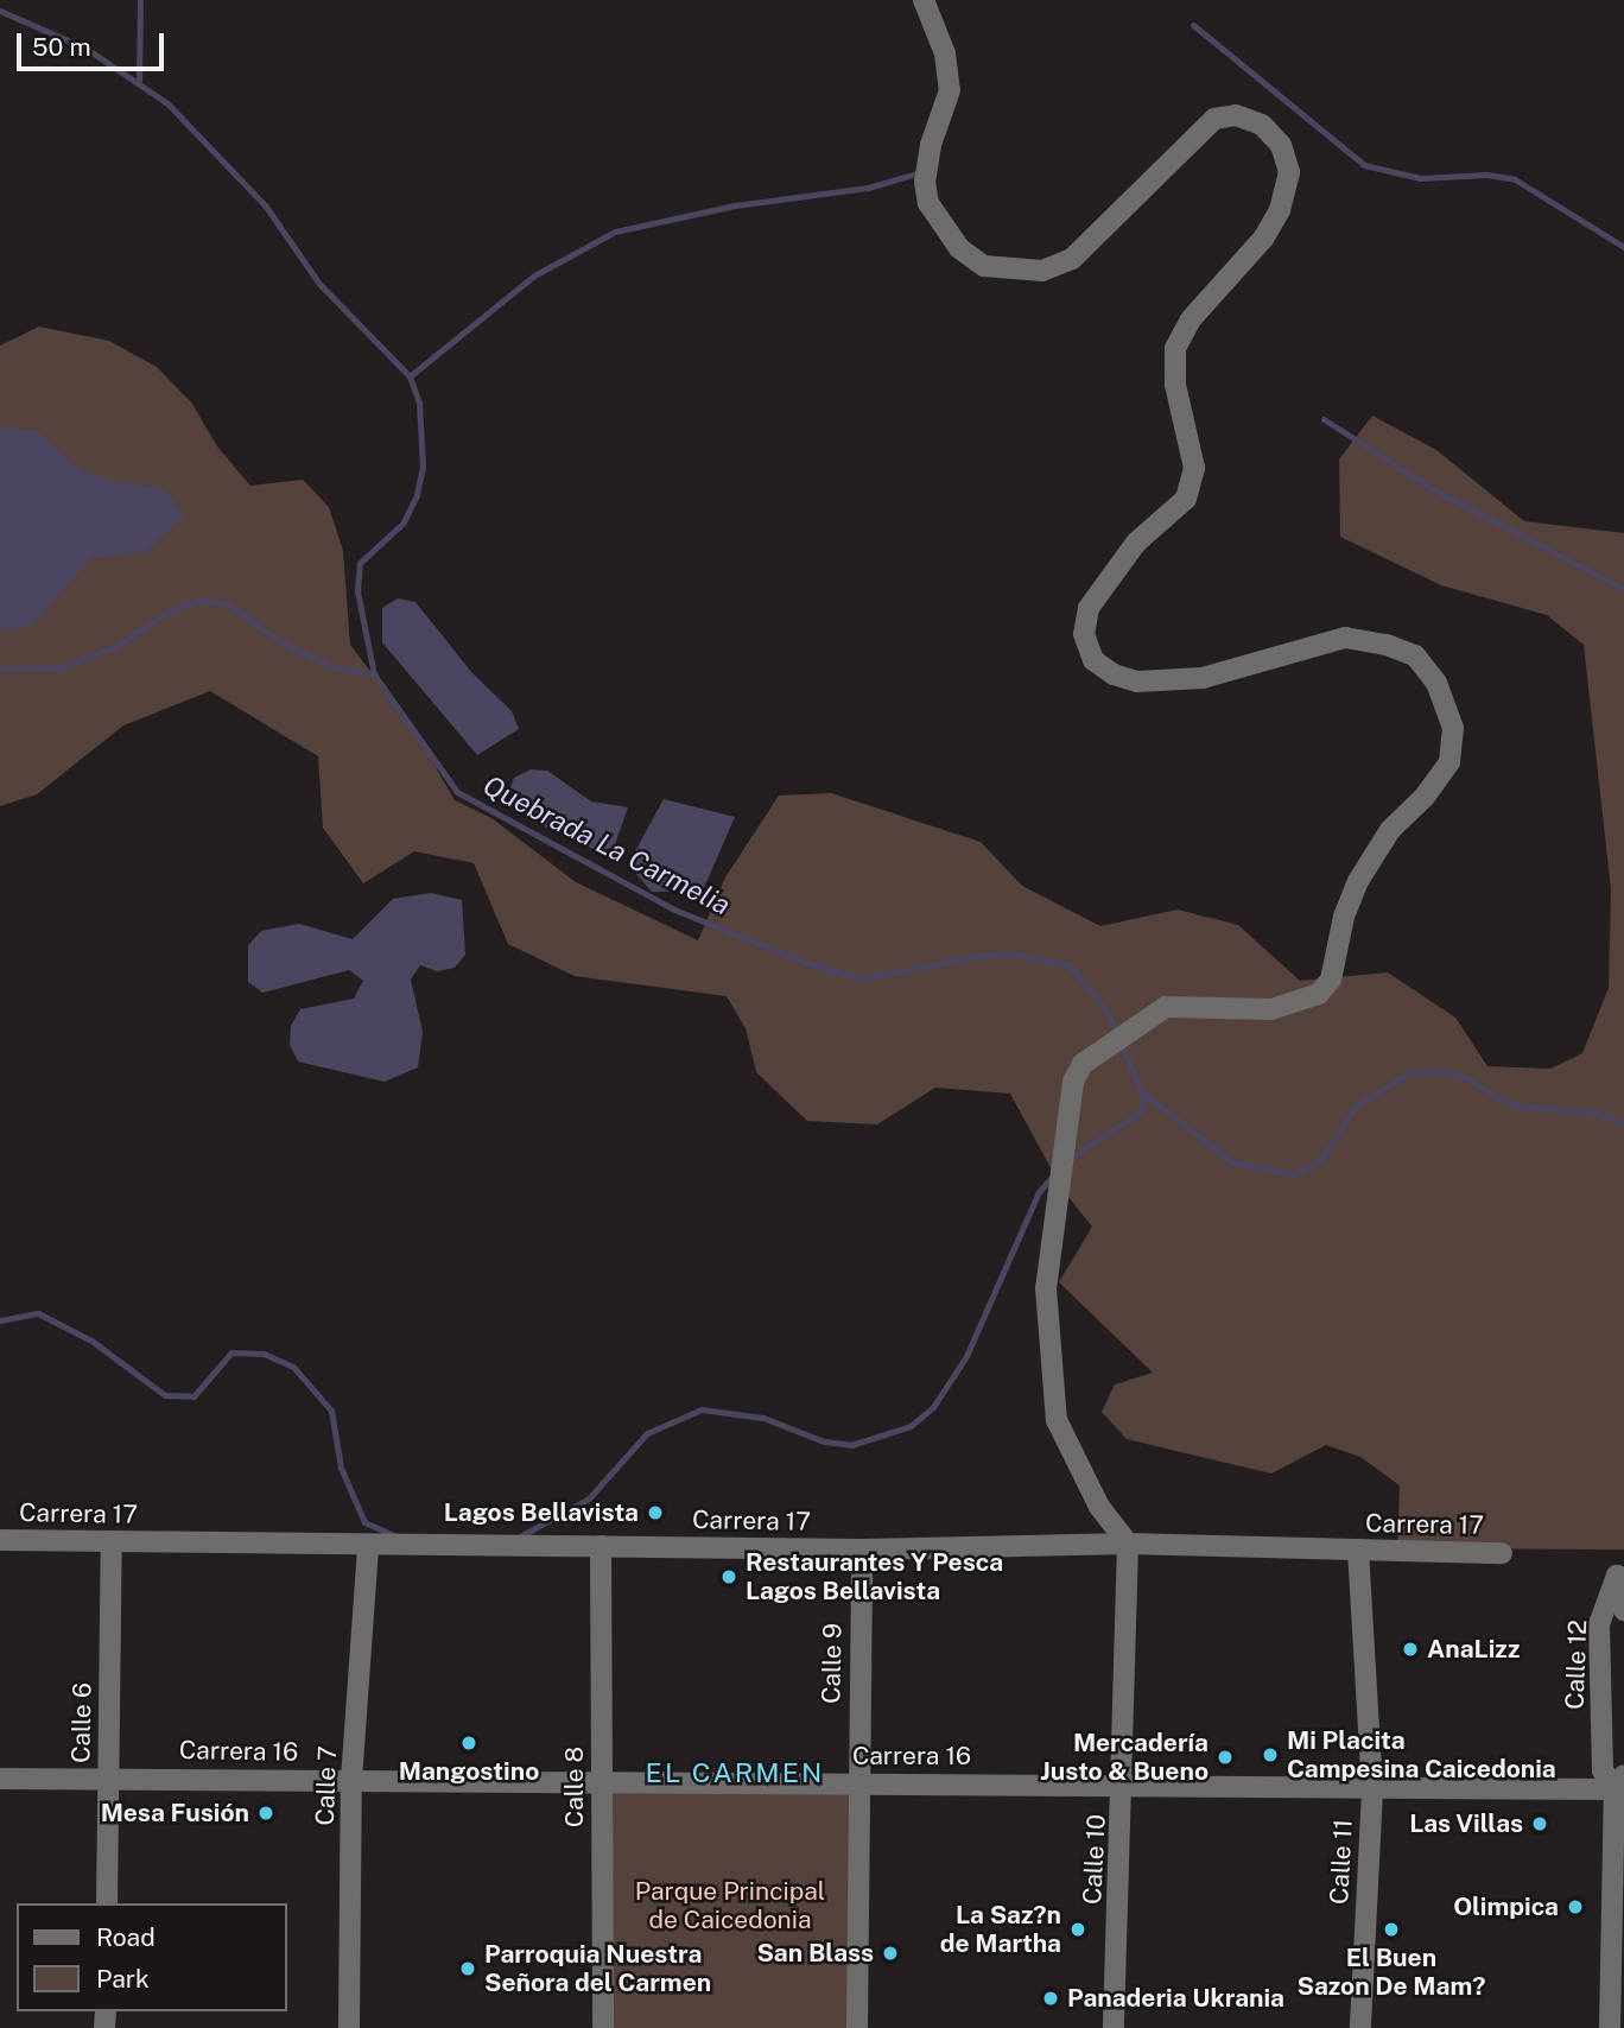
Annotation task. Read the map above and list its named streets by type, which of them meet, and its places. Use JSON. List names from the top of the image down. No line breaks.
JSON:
{"streets":{"street":["Carrera 17","Calle 9","Calle 12","Calle 6","Carrera 16","Calle 7","Calle 8","Calle 10","Calle 11"]},"crossings":[["Carrera 17","Calle 9"],["Carrera 17","Calle 6"],["Carrera 17","Calle 7"],["Carrera 17","Calle 8"],["Carrera 17","Calle 10"],["Carrera 17","Calle 11"],["Calle 9","Carrera 16"],["Calle 12","Carrera 16"],["Calle 6","Carrera 16"],["Carrera 16","Calle 7"],["Carrera 16","Calle 8"],["Carrera 16","Calle 10"],["Carrera 16","Calle 11"]],"districts":["EL CARMEN"],"water":["Quebrada La Carmelia"],"parks":["Parque Principal de Caicedonia"],"places":["Lagos Bellavista","Restaurantes Y Pesca Lagos Bellavista","AnaLizz","Mangostino","Mi Placita Campesina Caicedonia","Mercadería Justo & Bueno","Mesa Fusión","Las Villas","Olimpica","La Saz?n de Martha","El Buen Sazon De Mam?","San Blass","Parroquia Nuestra Señora del Carmen","Panaderia Ukrania"],"legend":["Road","Park"],"scale_bar":"50 m"}
